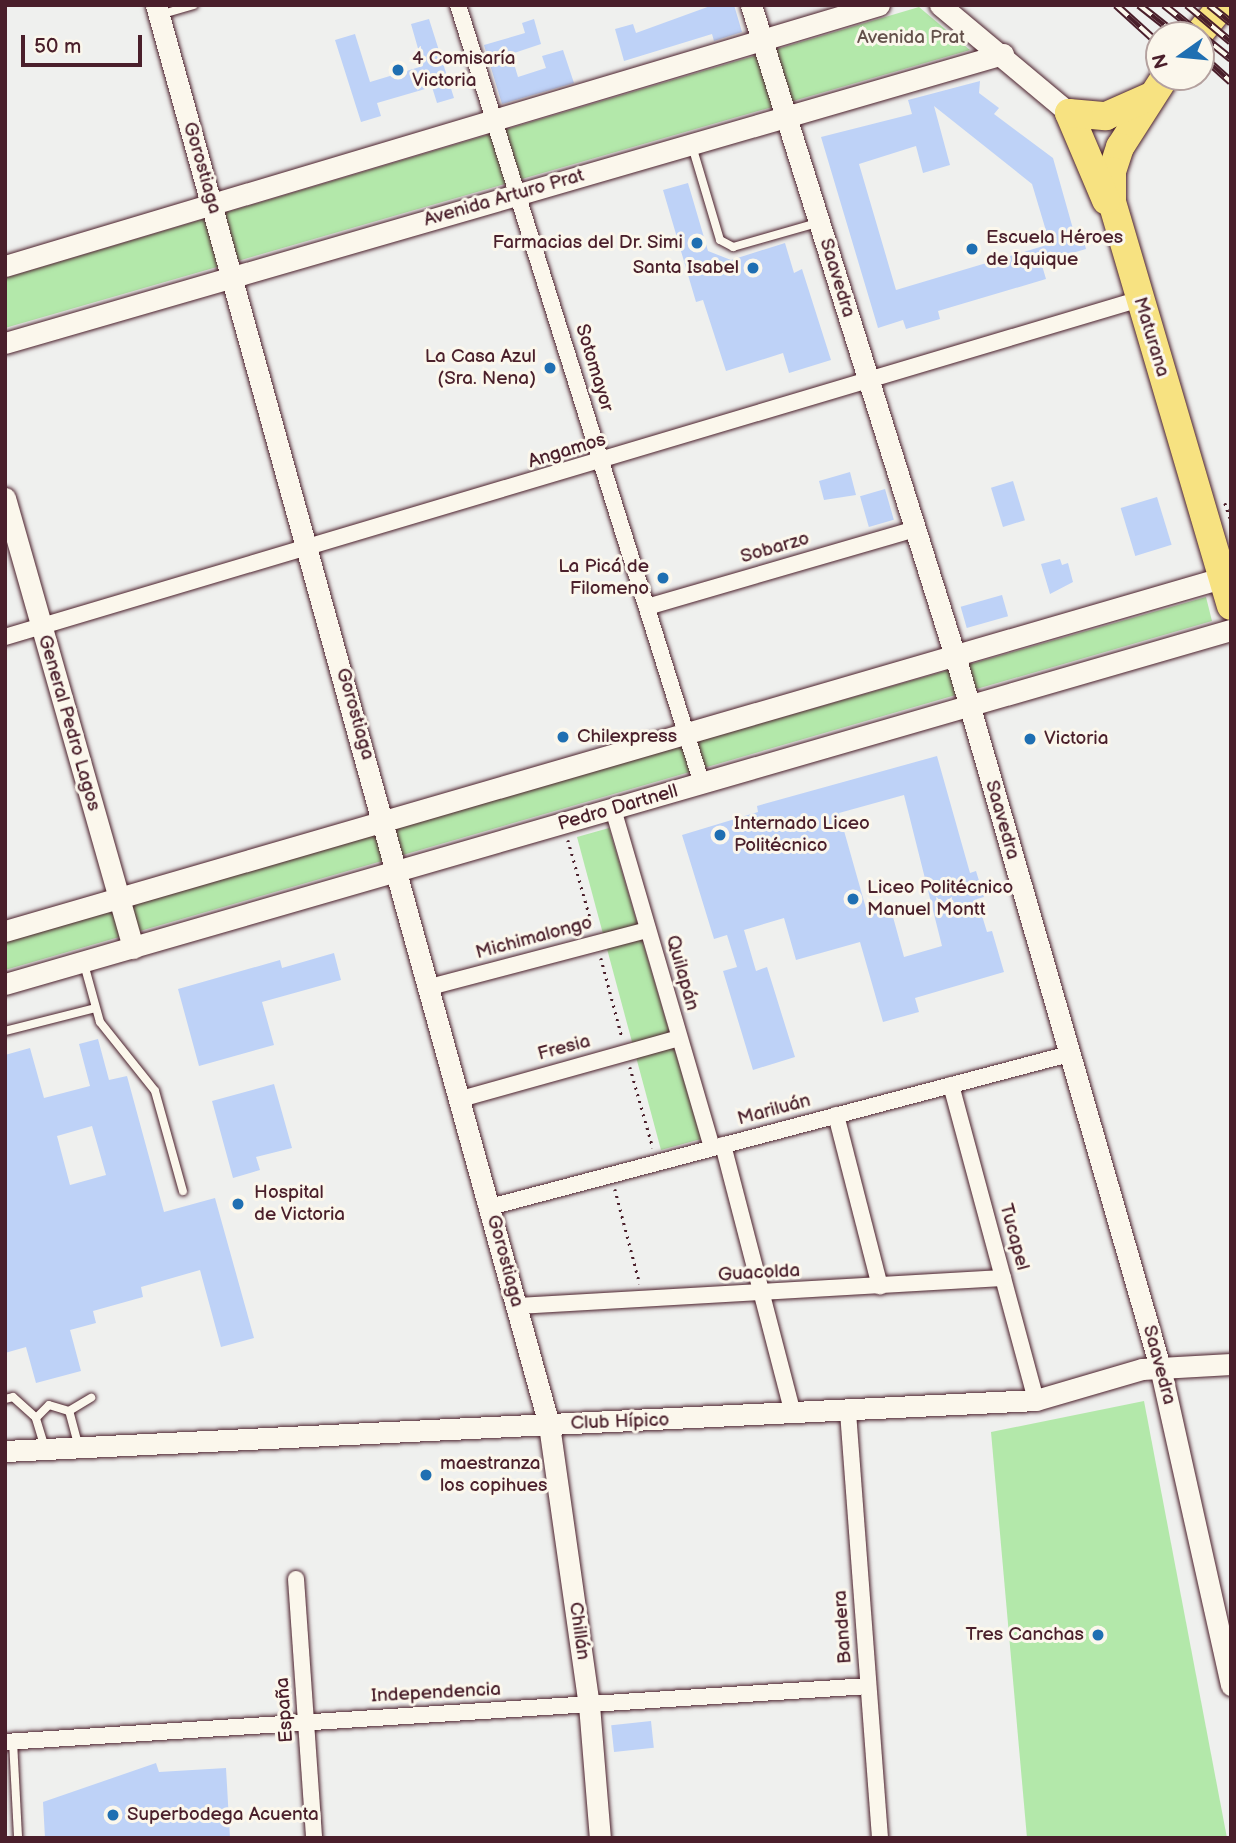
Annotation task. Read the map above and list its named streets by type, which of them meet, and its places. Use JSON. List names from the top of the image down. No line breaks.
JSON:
{"streets":{"highway":["Maturana"],"street":["Gorostiaga","Avenida Arturo Prat","Saavedra","Sotomayor","Angamos","Sobarzo","General Pedro Lagos","Pedro Dartnell","Michimalongo","Quilapán","Fresia","Mariluán","Tucapel","Guacolda","Club Hípico","Bandera","Chillán","Independencia","España"]},"crossings":[["Gorostiaga","Avenida Arturo Prat"],["Gorostiaga","Angamos"],["Gorostiaga","Pedro Dartnell"],["Gorostiaga","Michimalongo"],["Gorostiaga","Fresia"],["Gorostiaga","Mariluán"],["Gorostiaga","Guacolda"],["Gorostiaga","Club Hípico"],["Gorostiaga","Chillán"],["Avenida Arturo Prat","Saavedra"],["Avenida Arturo Prat","Sotomayor"],["Saavedra","Angamos"],["Saavedra","Sobarzo"],["Saavedra","Pedro Dartnell"],["Saavedra","Mariluán"],["Saavedra","Club Hípico"],["Maturana","Angamos"],["Sotomayor","Angamos"],["Sotomayor","Sobarzo"],["Sotomayor","Pedro Dartnell"],["Angamos","General Pedro Lagos"],["General Pedro Lagos","Pedro Dartnell"],["Pedro Dartnell","Quilapán"],["Michimalongo","Quilapán"],["Quilapán","Fresia"],["Quilapán","Mariluán"],["Quilapán","Guacolda"],["Quilapán","Club Hípico"],["Mariluán","Tucapel"],["Tucapel","Guacolda"],["Tucapel","Club Hípico"],["Club Hípico","Bandera"],["Club Hípico","Chillán"],["Bandera","Independencia"],["Chillán","Independencia"],["Independencia","España"]],"parks":["Avenida Prat"],"places":["4 Comisaría Victoria","Farmacias del Dr. Simi","Escuela Héroes de Iquique","Santa Isabel","La Casa Azul (Sra. Nena)","La Picá de Filomeno","Chilexpress","Victoria","Internado Liceo Politécnico","Liceo Politécnico Manuel Montt","Hospital de Victoria","maestranza los copihues","Tres Canchas","Superbodega Acuenta"],"scale_bar":"50 m","north":"left"}
